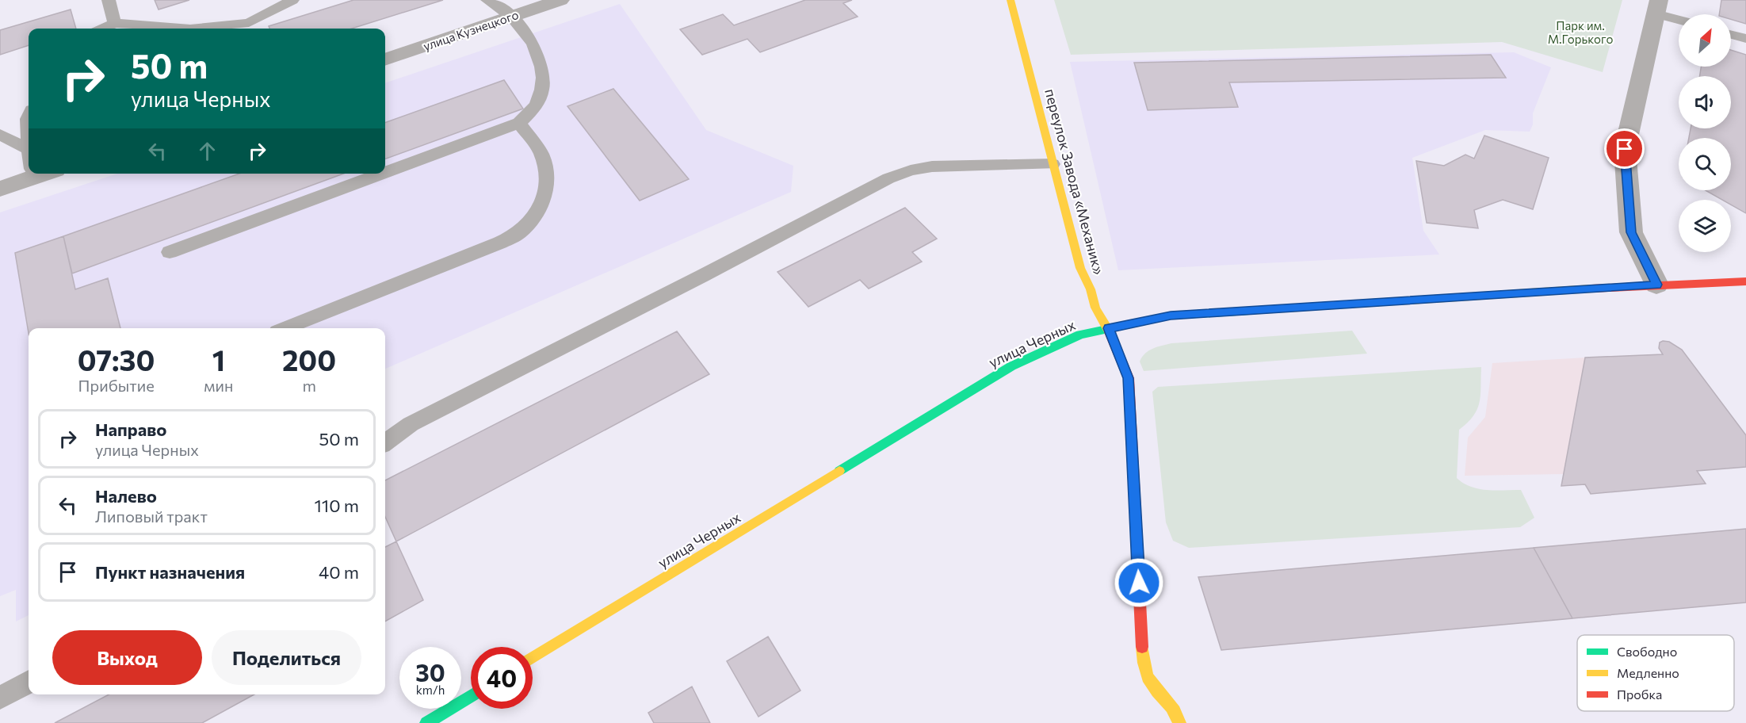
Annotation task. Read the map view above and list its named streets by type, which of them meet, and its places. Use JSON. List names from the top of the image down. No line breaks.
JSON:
{"streets":{"main road":["переулок Завода «Механик»","улица Черных"],"street":["улица Кузнецкого"]},"crossings":[["переулок Завода «Механик»","улица Черных"]],"parks":["Парк им. М.Горького"],"legend":["Свободно","Медленно","Пробка"],"north":"top right","page":{"turn":["50 m","улица Черных"],"eta":["07:30","Прибытие","1","мин","200","m"],"list":[{"name":"Направо","note":"улица Черных","value":"50 m"},{"name":"Налево","note":"Липовый тракт","value":"110 m"},{"name":"Пункт назначения","value":"40 m"}],"buttons":["Выход","Поделиться"],"speed":"30 km/h","limit":"40"}}
